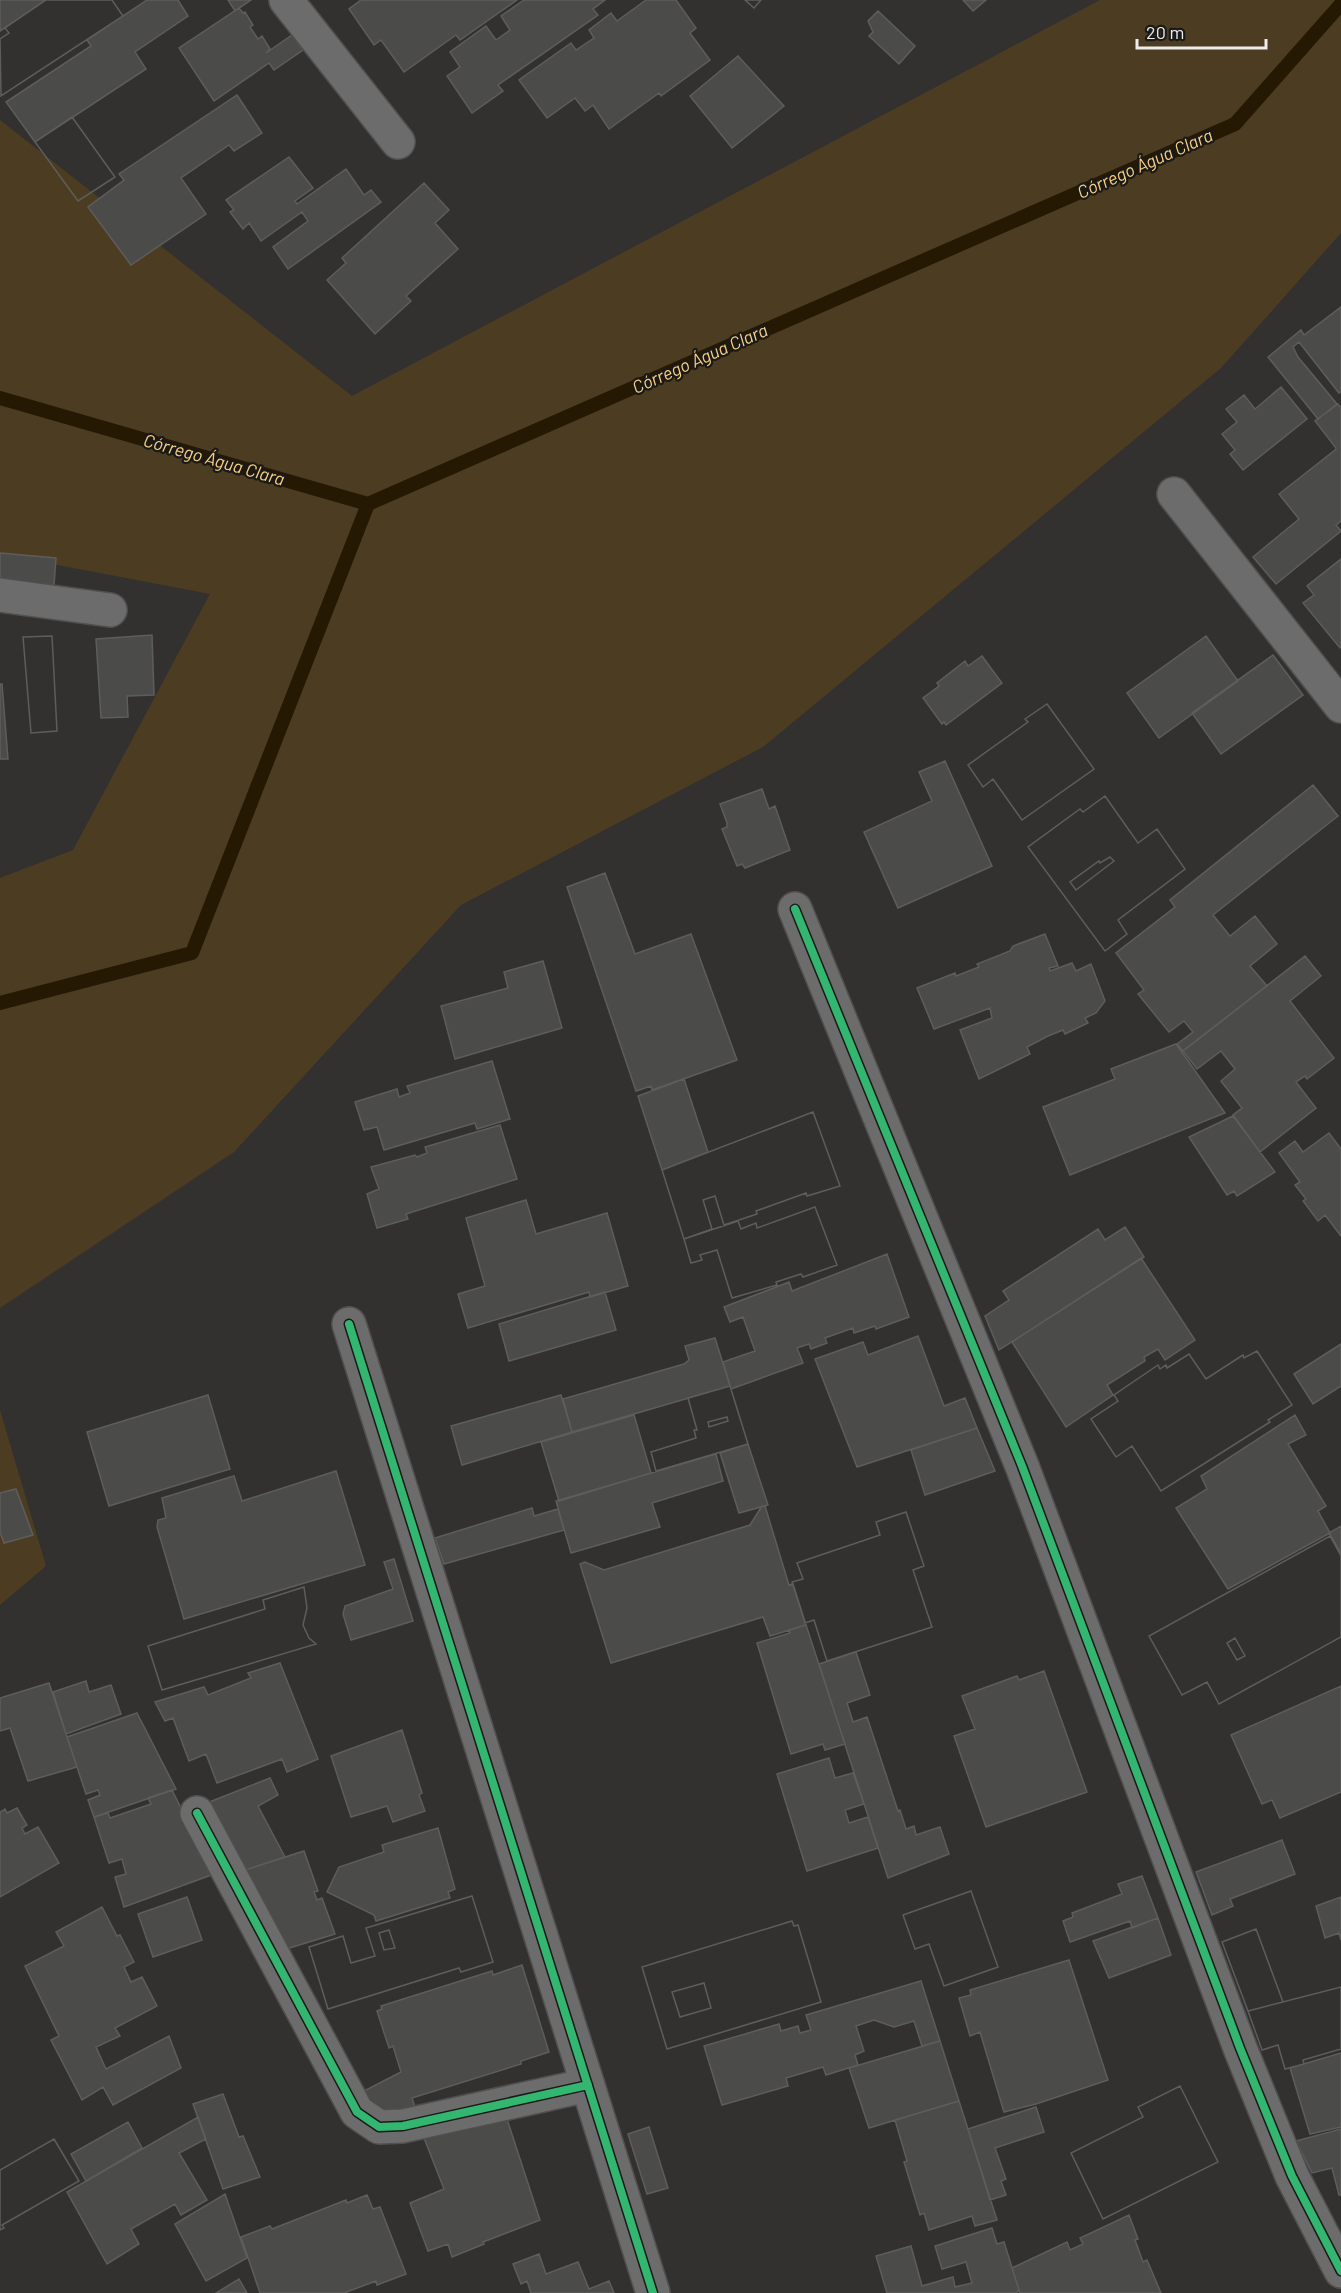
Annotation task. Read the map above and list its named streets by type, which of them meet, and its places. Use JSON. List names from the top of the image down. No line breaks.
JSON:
{"water":["Córrego Água Clara"],"scale_bar":"20 m"}
